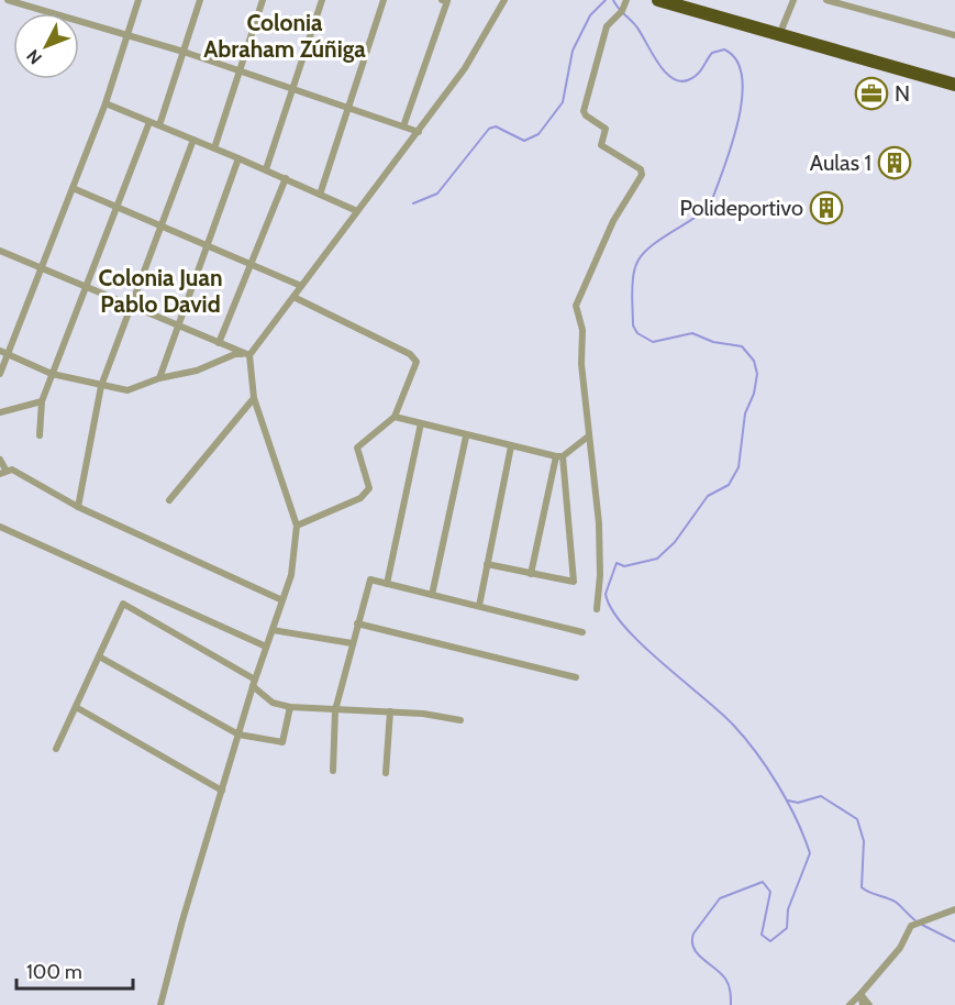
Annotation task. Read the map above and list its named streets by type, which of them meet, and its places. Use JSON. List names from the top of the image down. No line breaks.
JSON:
{"districts":["Colonia Abraham Zúñiga","Colonia Juan Pablo David"],"places":{"office":["N"],"building":["Aulas 1","Polideportivo"]},"scale_bar":"100 m","north":"bottom left"}
